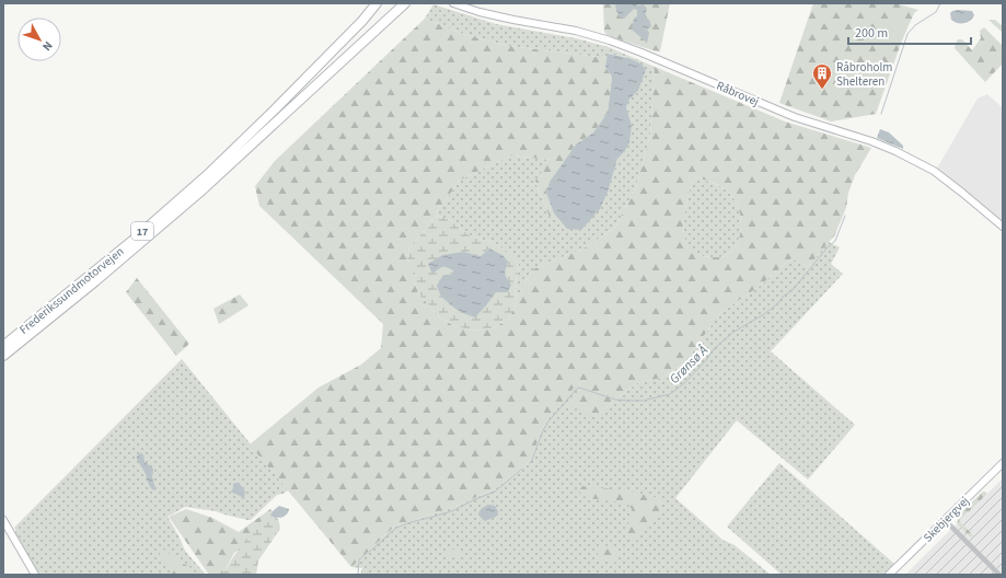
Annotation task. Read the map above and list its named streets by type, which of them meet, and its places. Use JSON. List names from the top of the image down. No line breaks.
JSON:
{"streets":{"highway":["17","Frederikssundmotorvejen"],"street":["Råbrovej","Skebjergvej"]},"water":["Grønsø Å"],"places":{"building":["Råbroholm Shelteren"]},"scale_bar":"200 m","north":"bottom right"}
